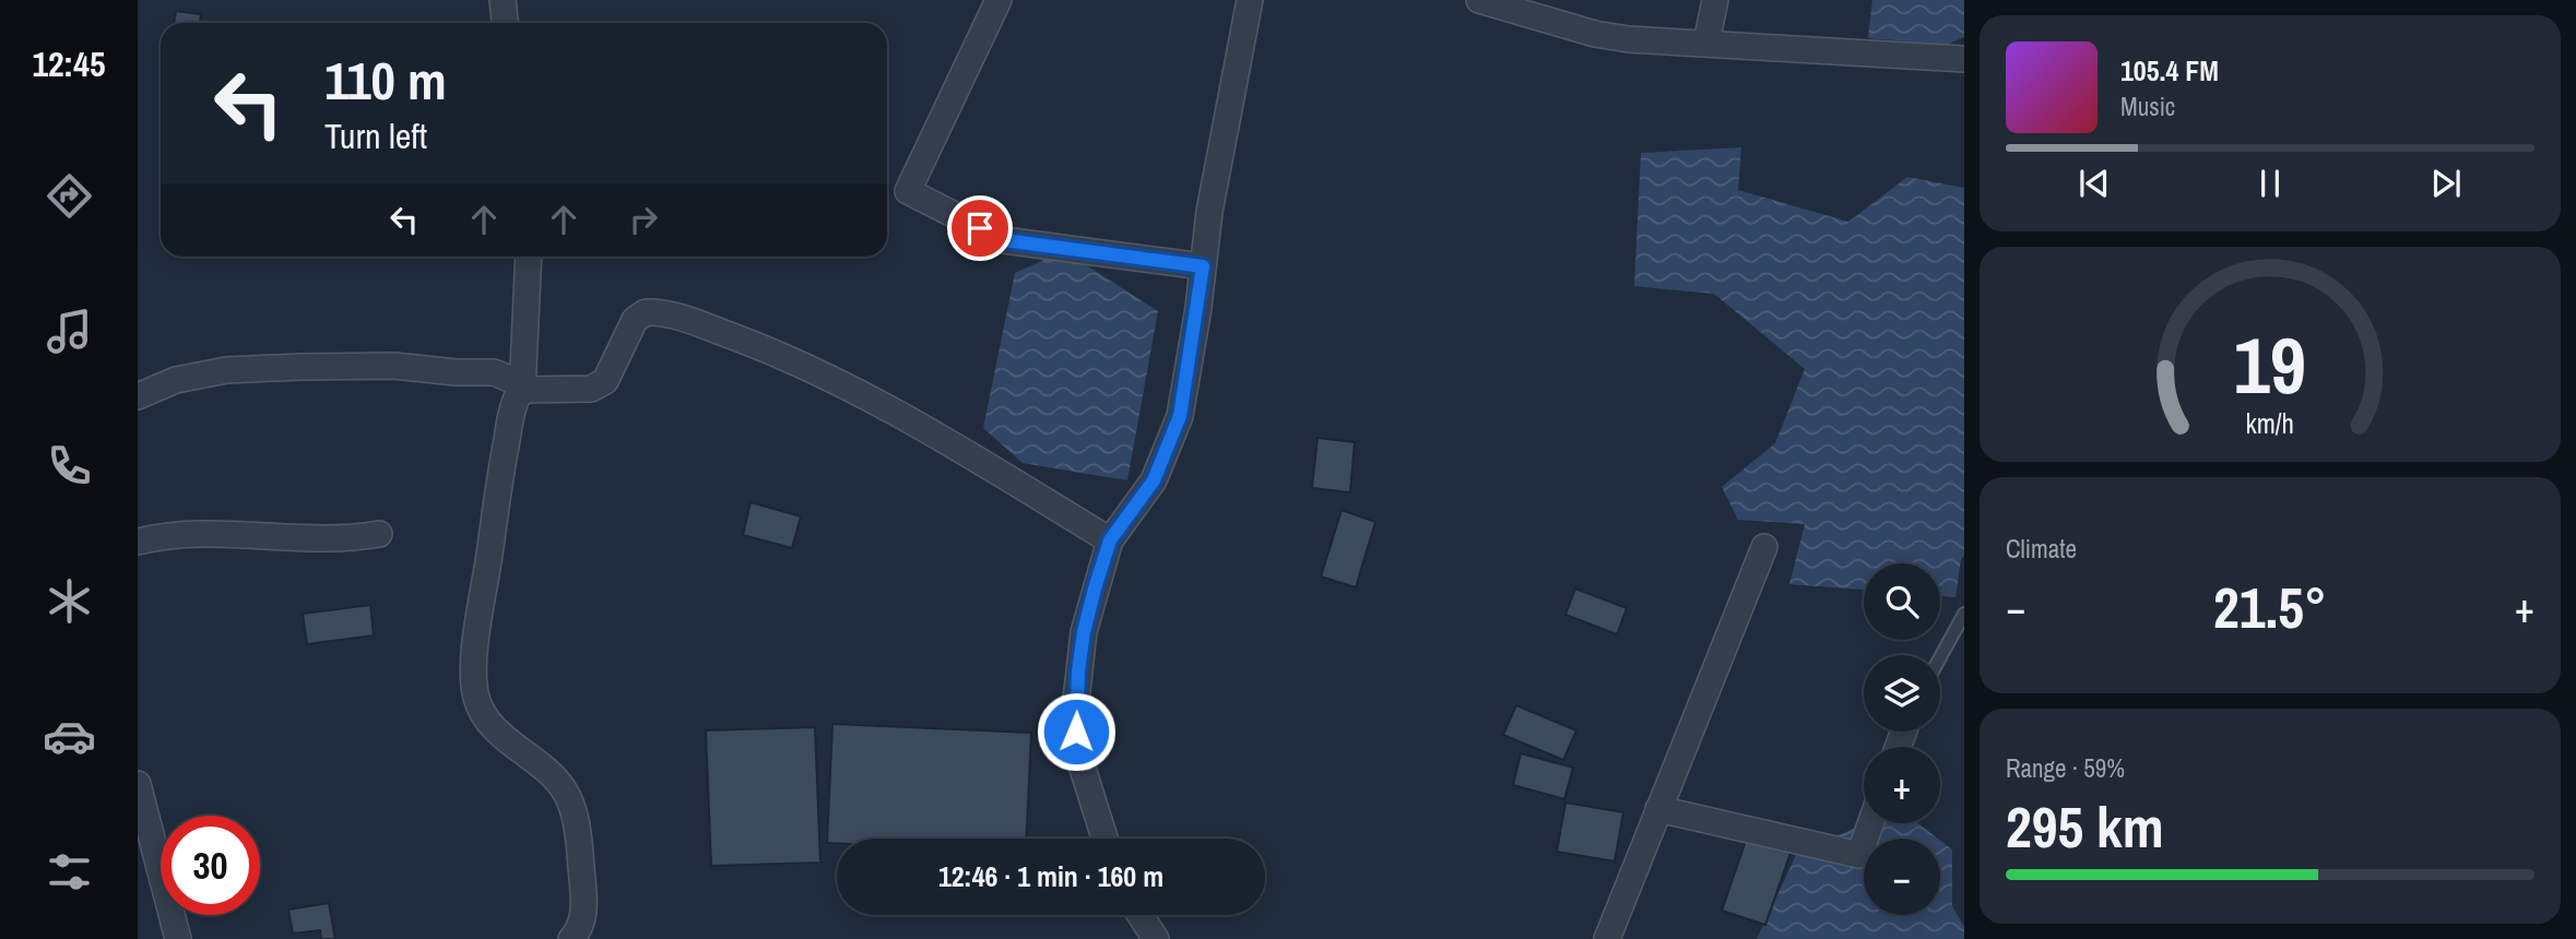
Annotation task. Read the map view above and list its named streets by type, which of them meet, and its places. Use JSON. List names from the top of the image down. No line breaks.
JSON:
{"page":{"tabs":"12:45","turn":["110 m","Turn left"],"song":["105.4 FM","Music"],"tile":["Climate",["Range · 59%","295 km"]],"map_buttons":["+","−"],"heat":["−","21.5°","+"],"limit":"30","trip":"12:46 · 1 min · 160 m","gauge":["19","km/h"]}}
